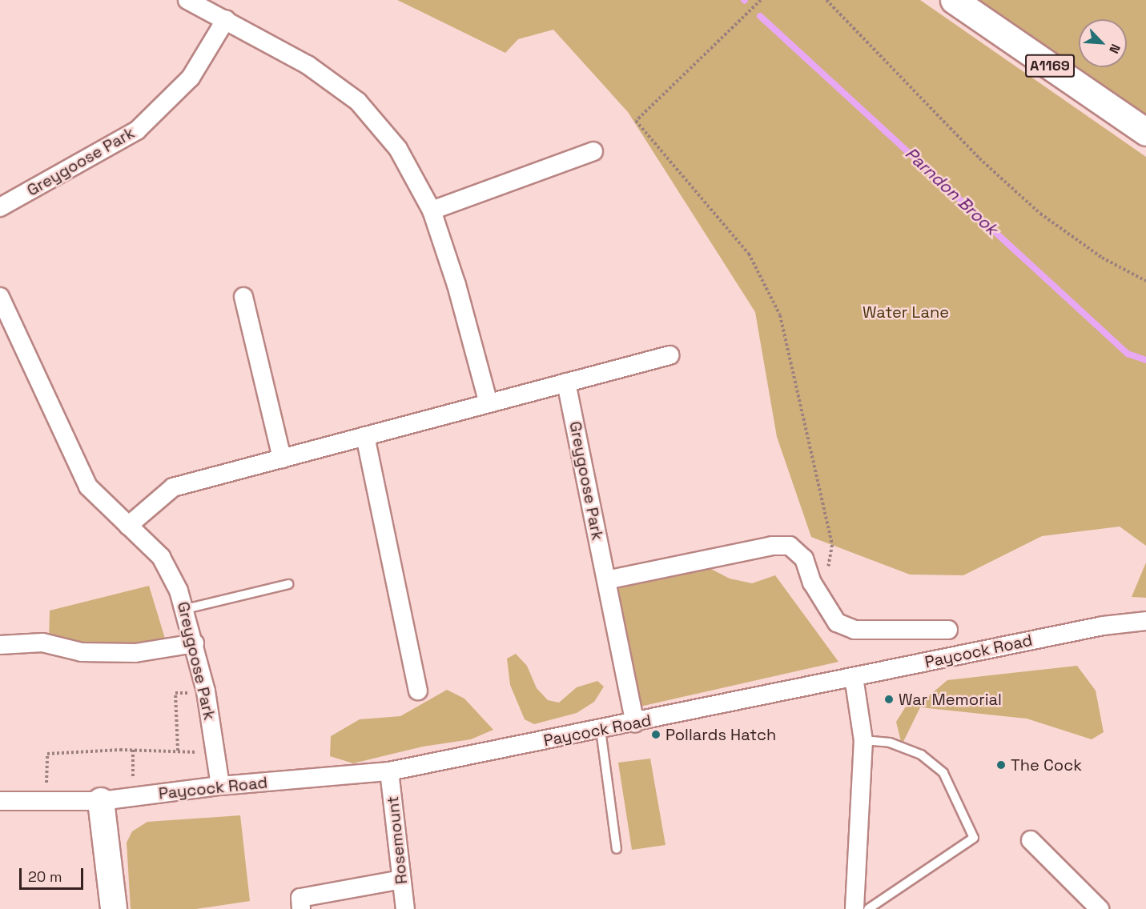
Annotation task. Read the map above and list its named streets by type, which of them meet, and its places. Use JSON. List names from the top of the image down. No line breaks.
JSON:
{"streets":{"main road":["A1169"],"street":["Greygoose Park","Paycock Road","Rosemount"]},"crossings":[["Greygoose Park","Paycock Road"],["Paycock Road","Rosemount"]],"water":["Parndon Brook"],"parks":["Water Lane"],"places":["War Memorial","Pollards Hatch","The Cock"],"scale_bar":"20 m","north":"bottom right"}
